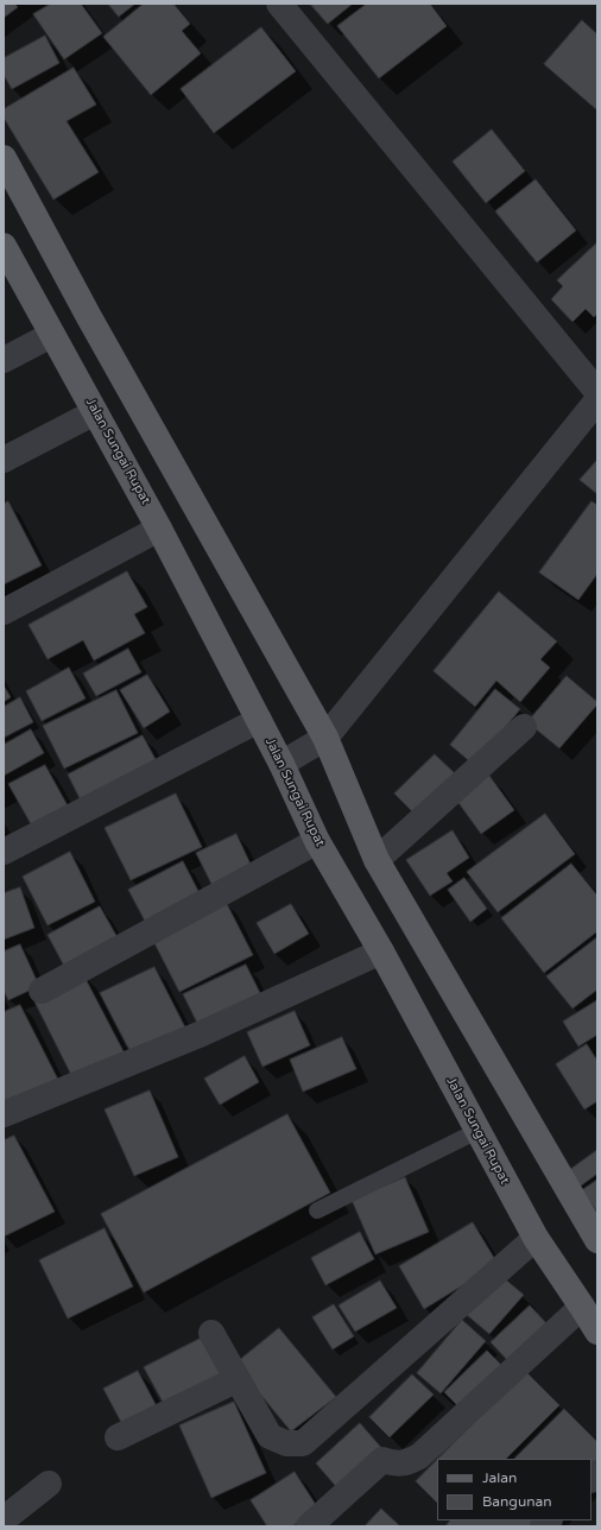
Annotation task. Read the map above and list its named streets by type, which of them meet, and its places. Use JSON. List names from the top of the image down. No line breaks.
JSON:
{"streets":{"main road":["Jalan Sungai Rupat"]},"legend":["Jalan","Bangunan"]}
